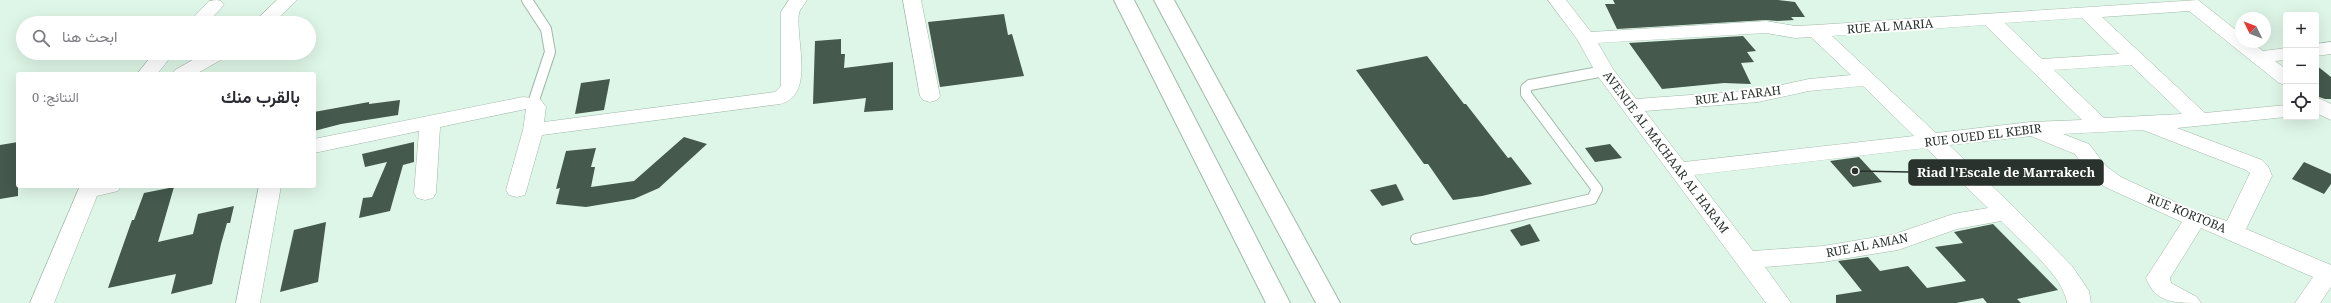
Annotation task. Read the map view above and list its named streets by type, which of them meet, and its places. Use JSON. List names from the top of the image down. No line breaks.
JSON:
{"streets":{"street":["RUE AL MARIA","RUE AL FARAH","RUE OUED EL KEBIR","AVENUE AL MACHAAR AL HARAM","RUE KORTOBA","RUE AL AMAN"]},"crossings":[["RUE AL MARIA","AVENUE AL MACHAAR AL HARAM"],["RUE AL FARAH","AVENUE AL MACHAAR AL HARAM"],["RUE OUED EL KEBIR","AVENUE AL MACHAAR AL HARAM"],["RUE OUED EL KEBIR","RUE KORTOBA"],["AVENUE AL MACHAAR AL HARAM","RUE AL AMAN"]],"places":["Riad l'Escale de Marrakech"],"north":"top left","page":{"map_buttons":["+","−"],"search":"ابحث هنا","heading":["بالقرب منك","النتائج: 0"]}}
